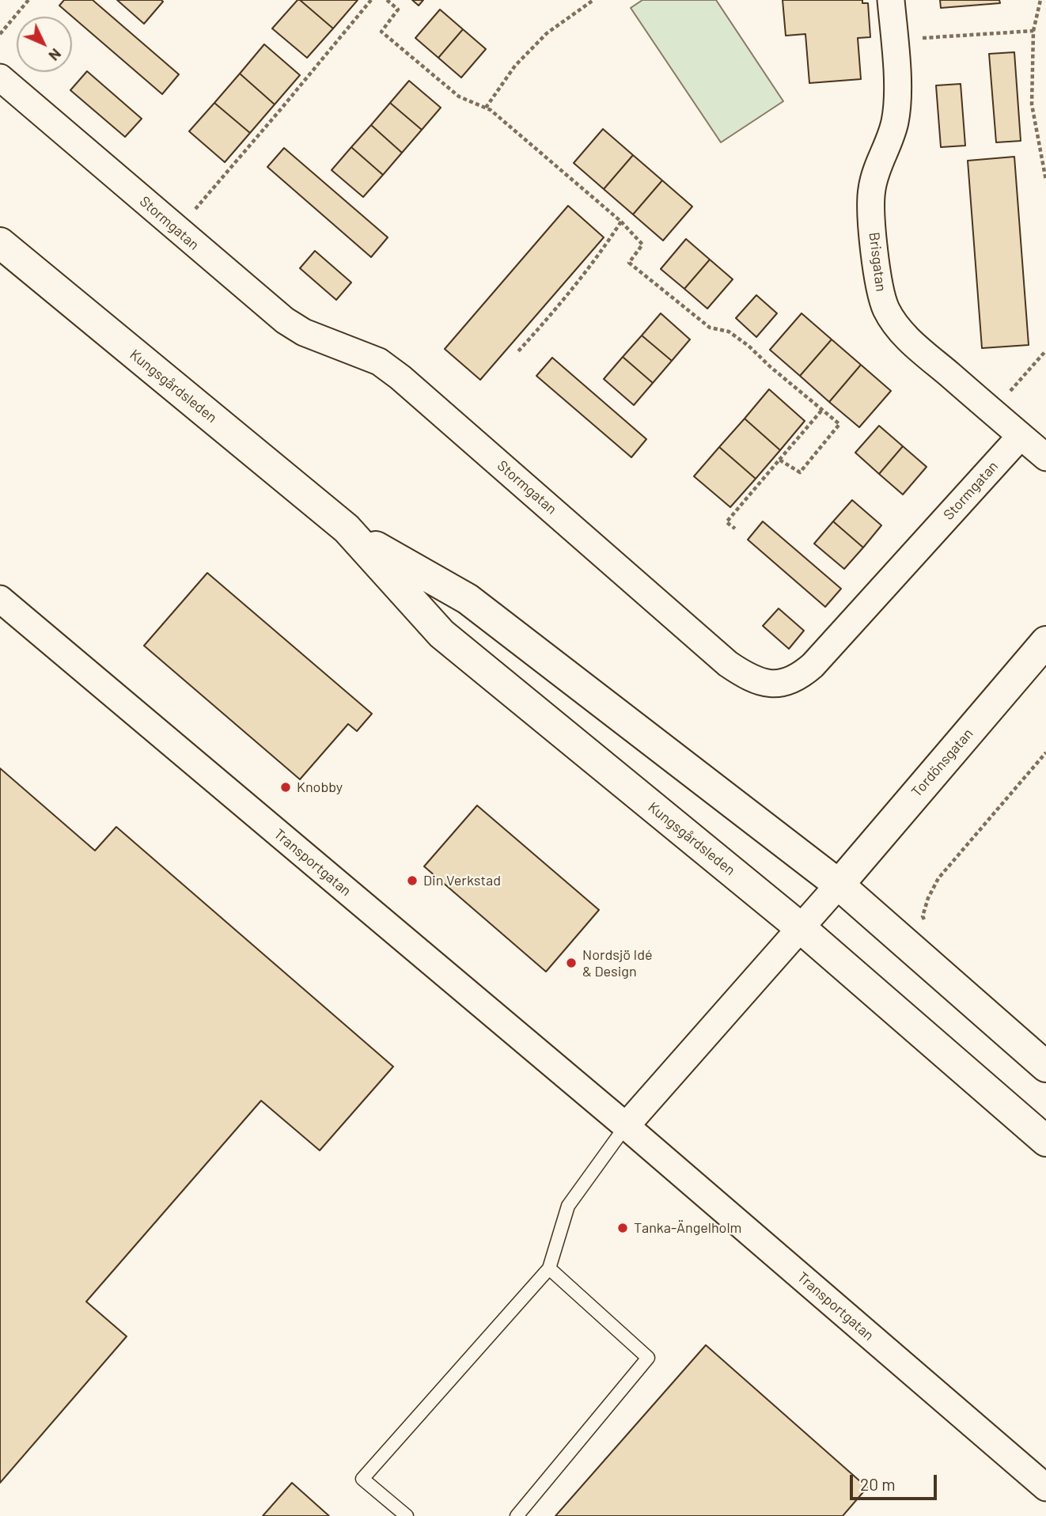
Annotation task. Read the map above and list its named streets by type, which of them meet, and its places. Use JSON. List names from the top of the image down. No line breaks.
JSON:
{"streets":{"main road":["Kungsgårdsleden","Tordönsgatan"],"street":["Stormgatan","Brisgatan","Transportgatan"]},"crossings":[["Stormgatan","Brisgatan"],["Kungsgårdsleden","Tordönsgatan"]],"places":["Knobby","Din Verkstad","Nordsjö Idé & Design","Tanka-Ängelholm"],"scale_bar":"20 m","north":"bottom right"}
